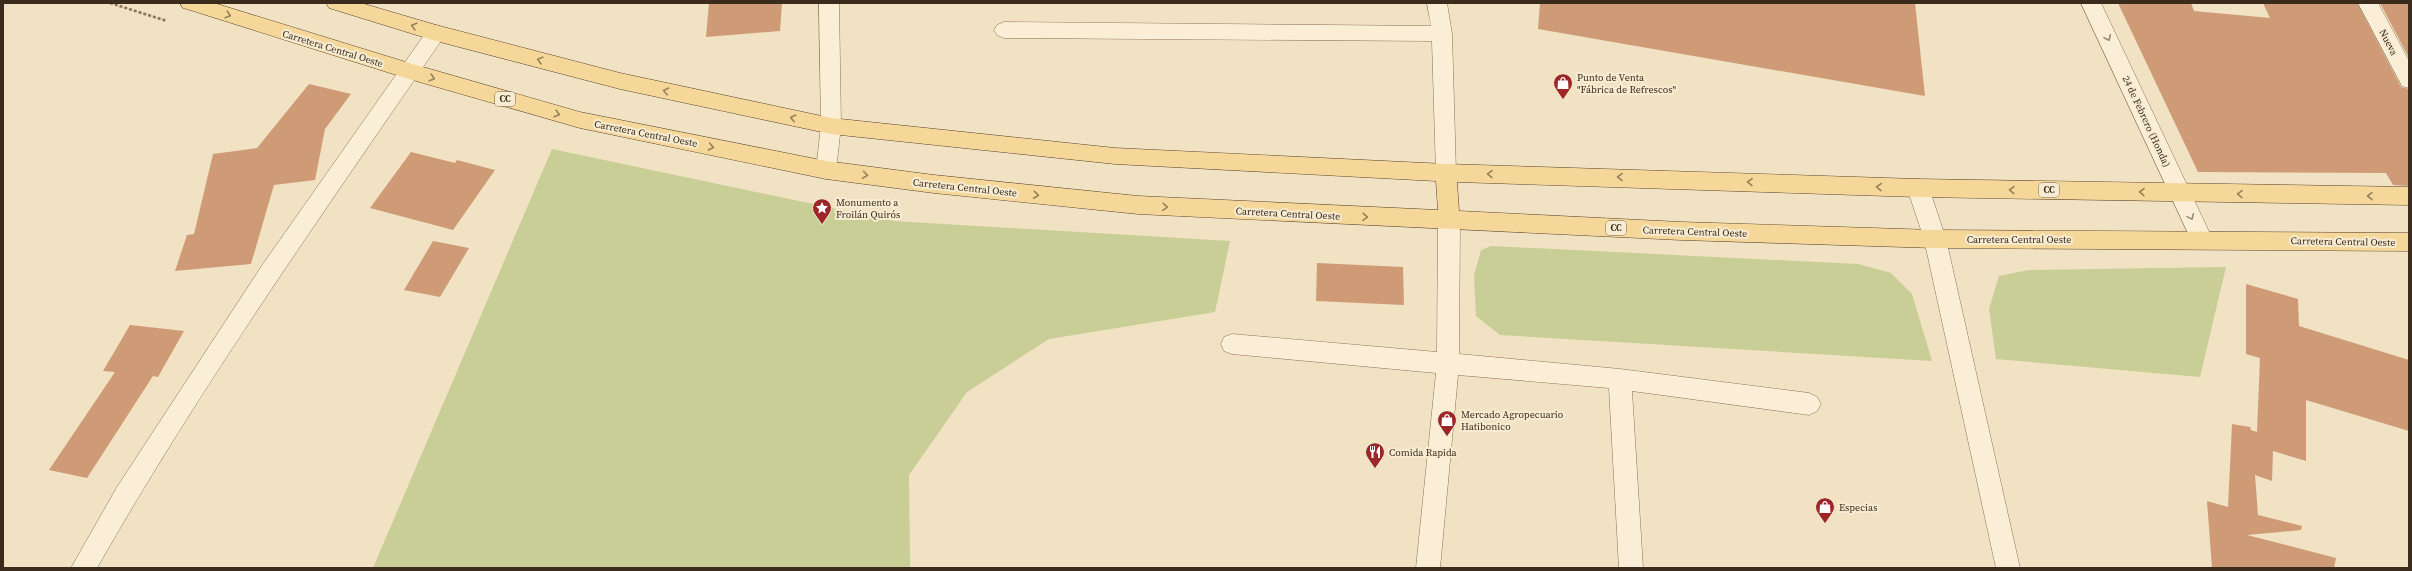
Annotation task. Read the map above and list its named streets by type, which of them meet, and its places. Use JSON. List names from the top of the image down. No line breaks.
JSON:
{"streets":{"main road":["Carretera Central Oeste","CC"],"street":["Nueva","24 de Febrero (Honda)"]},"crossings":[["Carretera Central Oeste","24 de Febrero (Honda)"],["CC","24 de Febrero (Honda)"]],"one_way":["24 de Febrero (Honda)"],"places":{"shop":["Punto de Venta \"Fábrica de Refrescos\"","Mercado Agropecuario Hatibonico","Especias"],"place":["Monumento a Froilán Quirós"],"restaurant":["Comida Rapida"]}}
